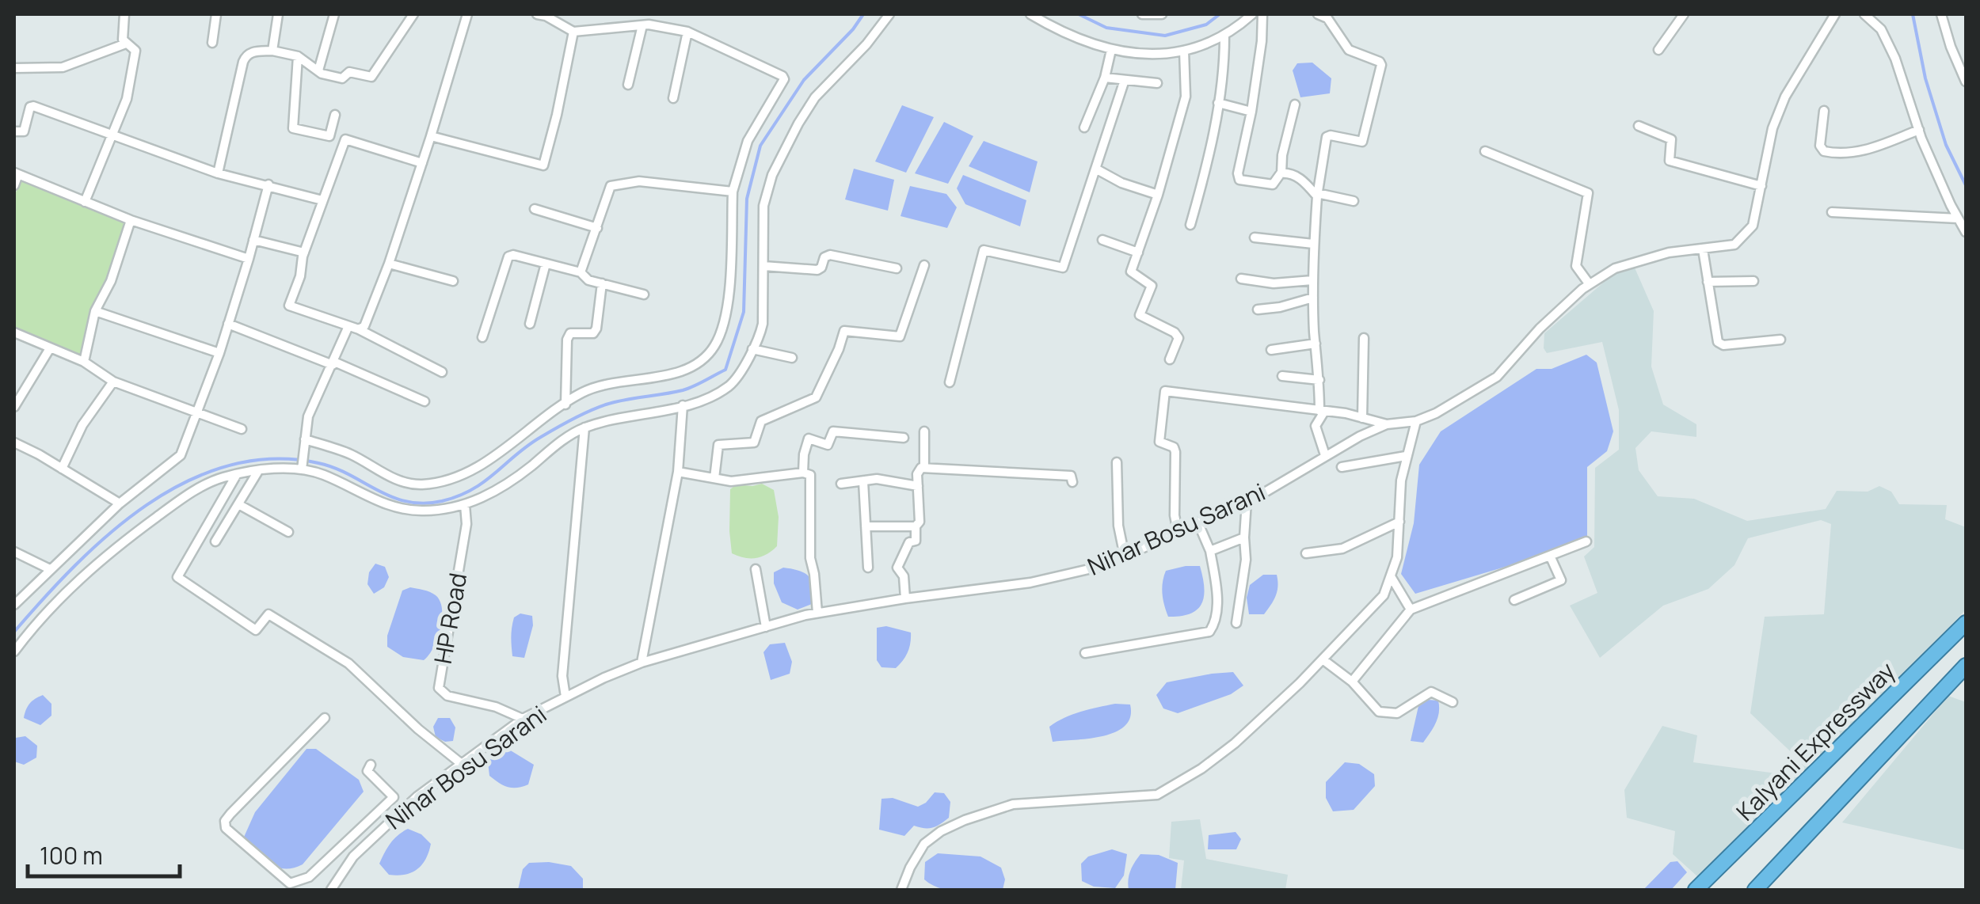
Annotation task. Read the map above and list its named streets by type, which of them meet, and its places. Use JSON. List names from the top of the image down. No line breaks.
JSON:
{"streets":{"highway":["Kalyani Expressway"],"street":["Nihar Bosu Sarani","HP Road"]},"crossings":[["Nihar Bosu Sarani","HP Road"]],"scale_bar":"100 m"}
